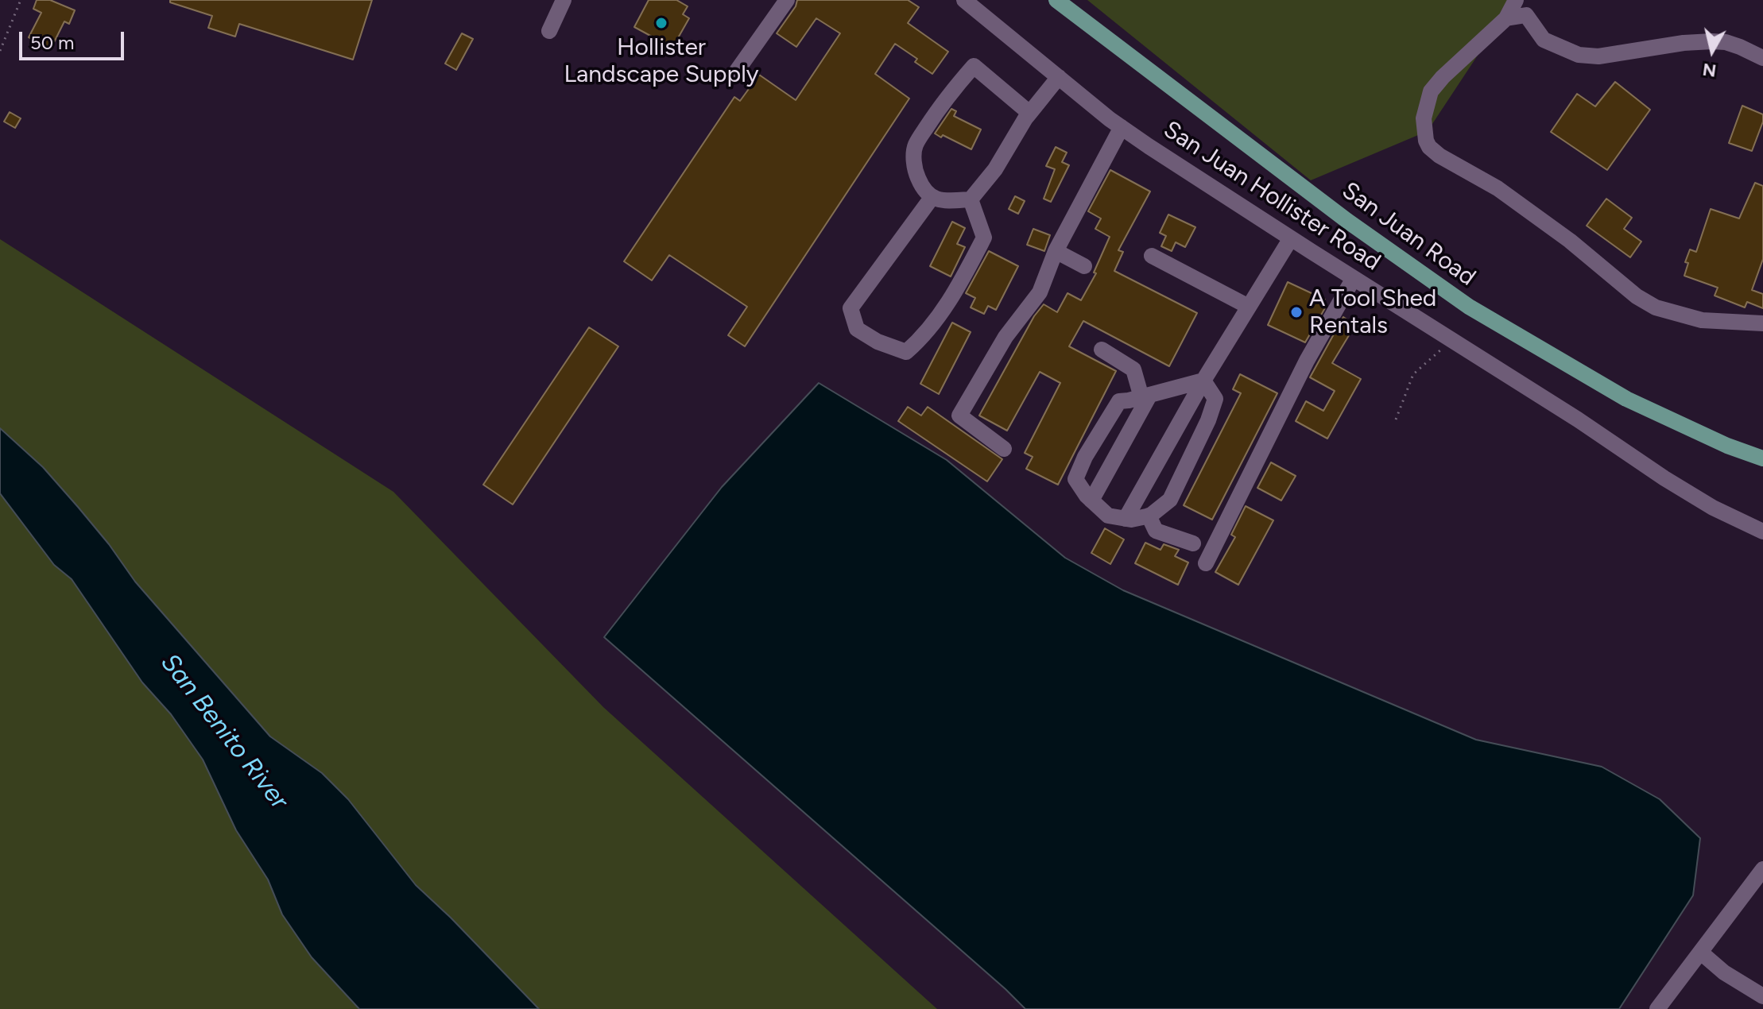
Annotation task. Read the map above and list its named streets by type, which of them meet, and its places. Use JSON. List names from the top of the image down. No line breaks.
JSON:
{"streets":{"main road":["San Juan Road"],"street":["San Juan Hollister Road"]},"water":["San Benito River"],"places":["Hollister Landscape Supply","A Tool Shed Rentals"],"scale_bar":"50 m","north":"bottom"}
